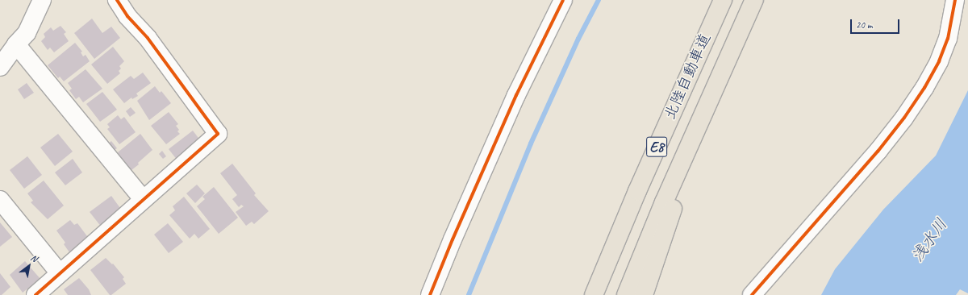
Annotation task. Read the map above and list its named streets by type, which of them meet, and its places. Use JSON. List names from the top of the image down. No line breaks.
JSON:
{"streets":{"highway":["北陸自動車道","E8"]},"water":["浅水川"],"scale_bar":"20 m","north":"top right"}
